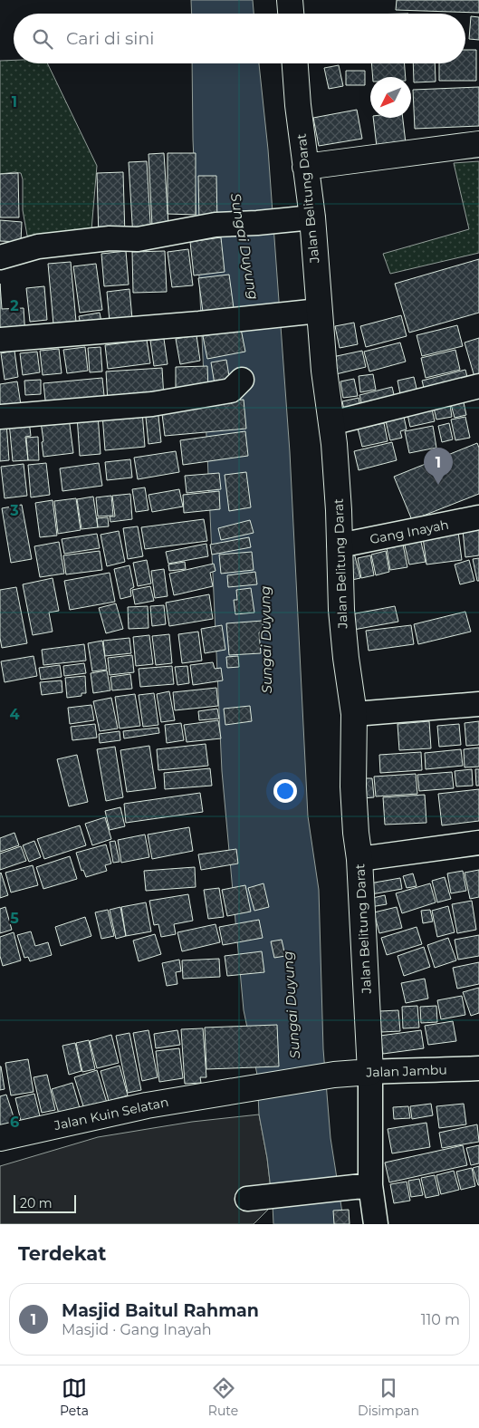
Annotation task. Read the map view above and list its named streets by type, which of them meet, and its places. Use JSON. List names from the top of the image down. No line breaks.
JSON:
{"streets":{"main road":["Jalan Belitung Darat","Jalan Jambu","Jalan Kuin Selatan"],"street":["Gang Inayah"]},"crossings":[["Jalan Belitung Darat","Gang Inayah"],["Jalan Belitung Darat","Jalan Jambu"],["Jalan Jambu","Jalan Kuin Selatan"]],"water":["Sungai Duyung"],"scale_bar":"20 m","north":"bottom left","page":{"search":"Cari di sini","pins":"1","scale":"20 m","heading":"Terdekat","list":[{"mark":"1","name":"Masjid Baitul Rahman","note":"Masjid · Gang Inayah","value":"110 m"}],"nav":["Peta","Rute","Disimpan"]},"grid":{"rows":["1","2","3","4","5","6"]}}
